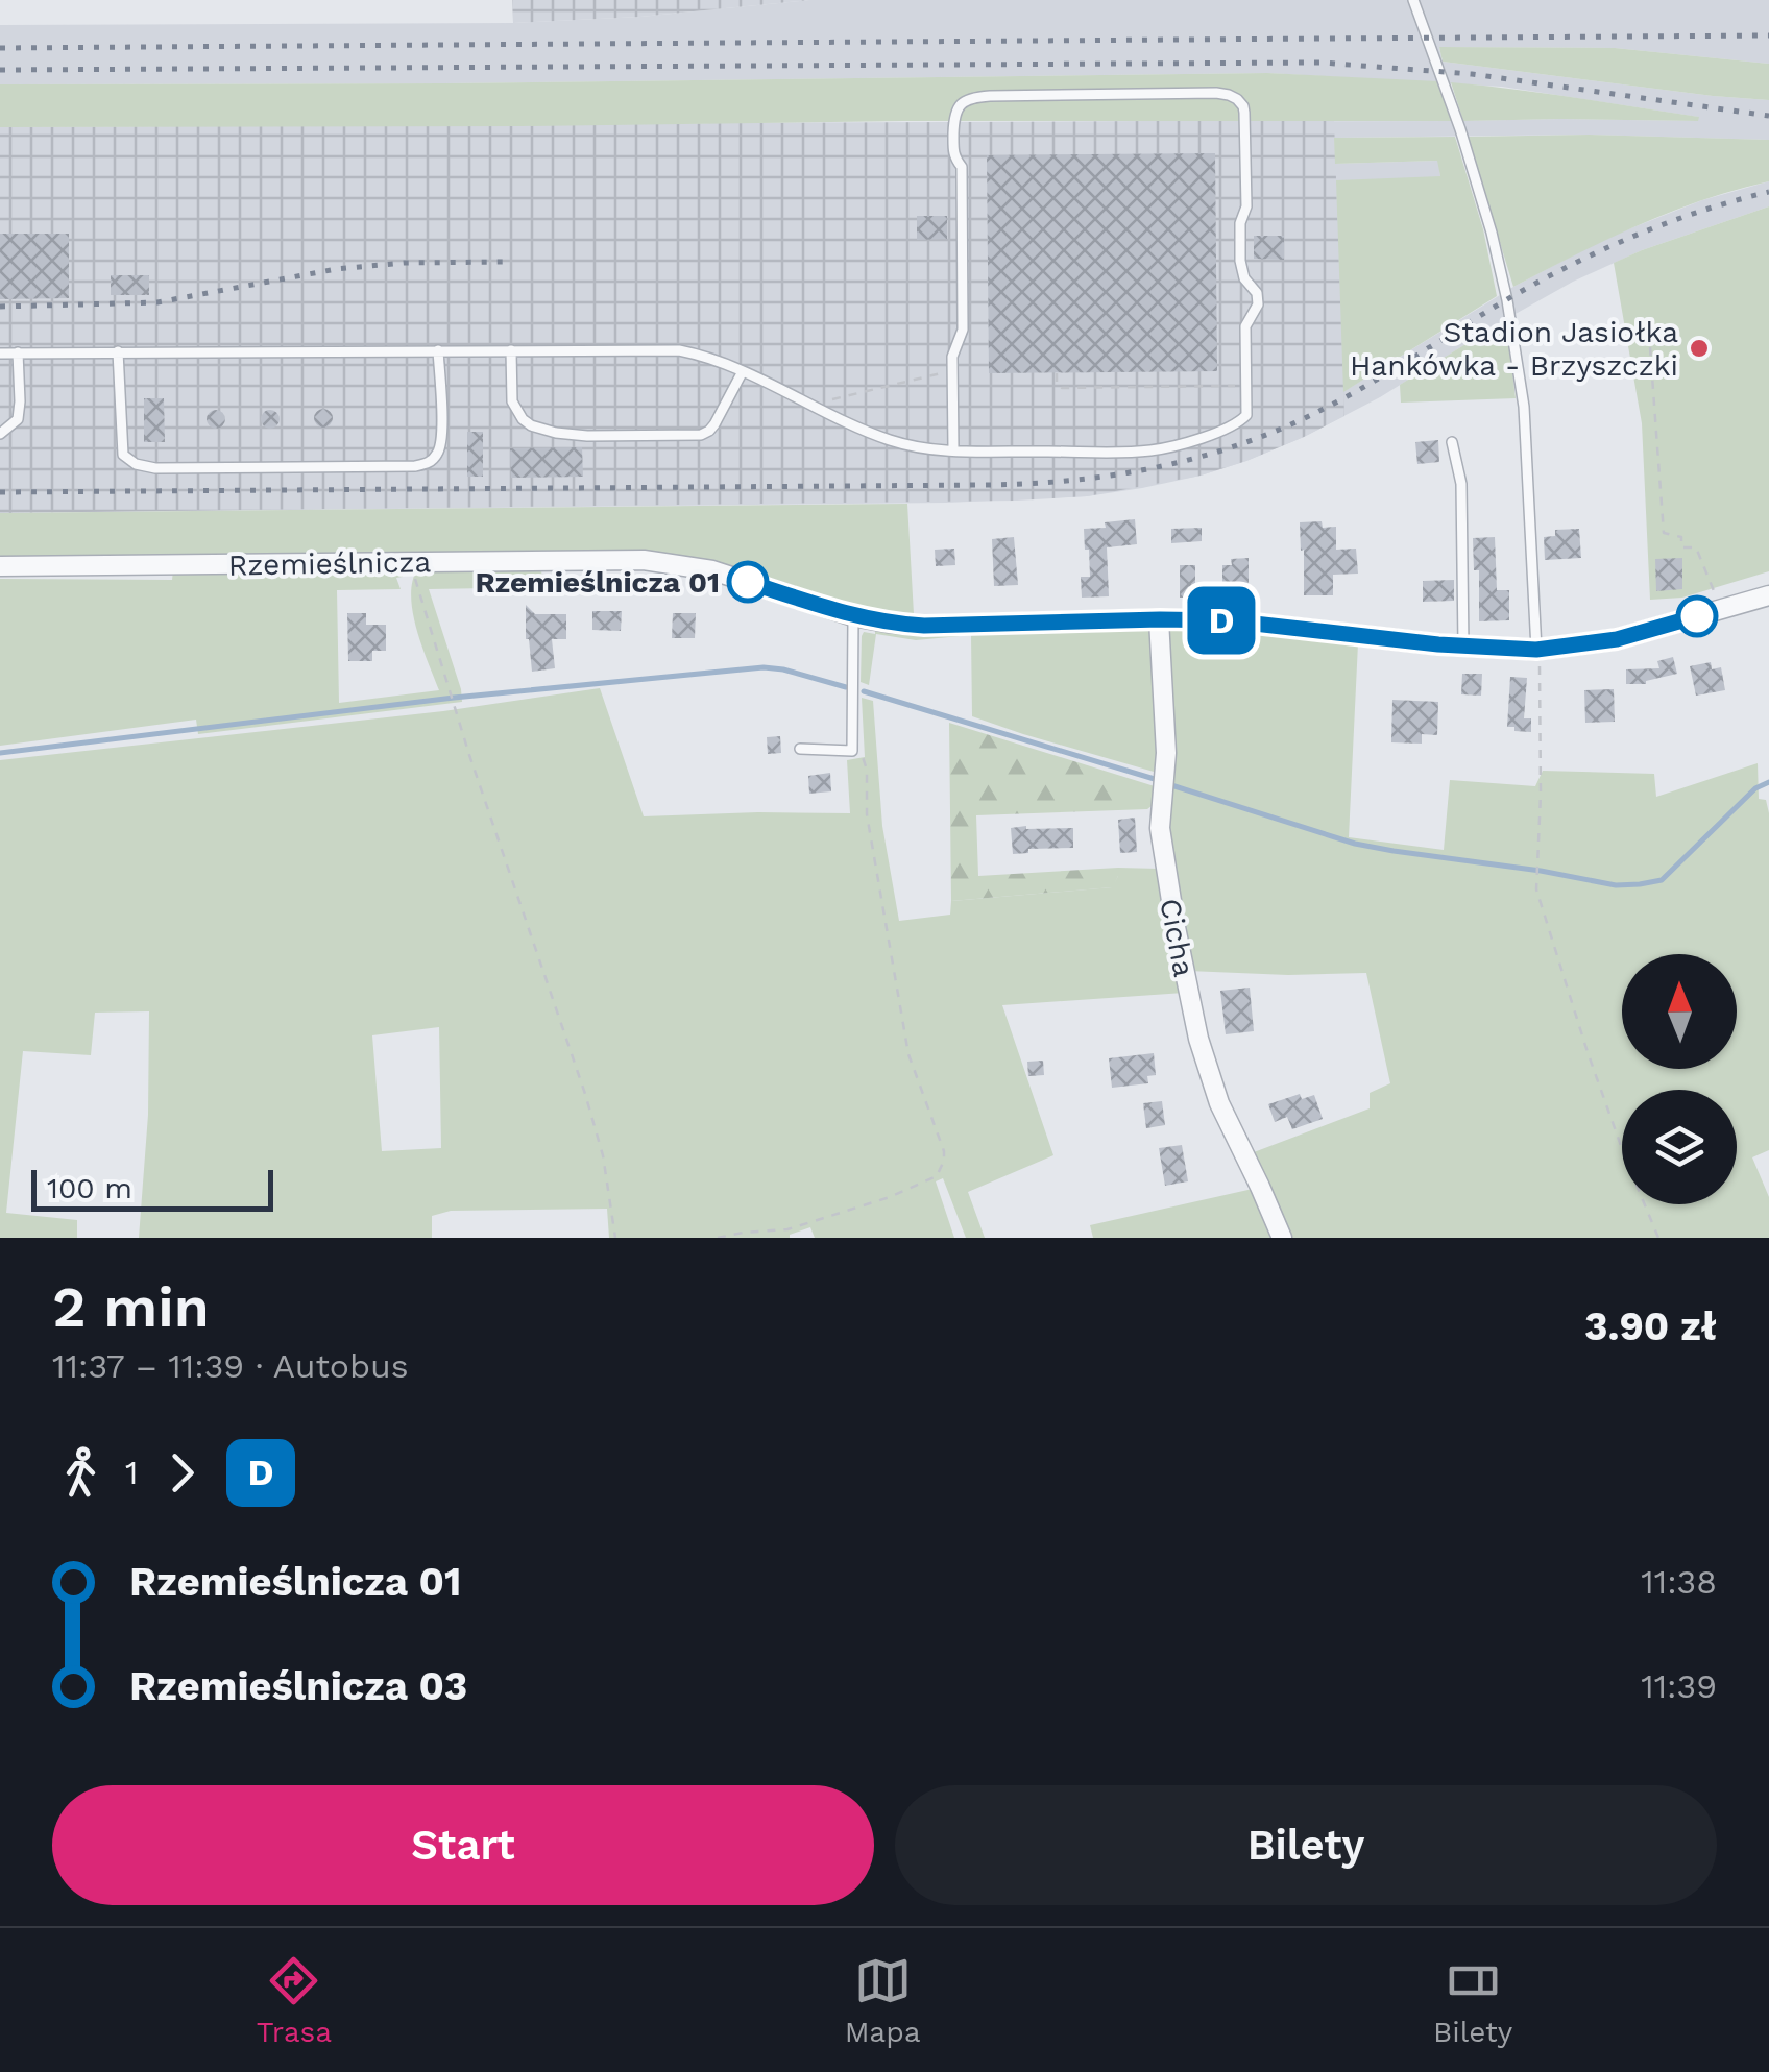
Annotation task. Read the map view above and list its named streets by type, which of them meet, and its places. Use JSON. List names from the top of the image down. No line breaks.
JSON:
{"streets":{"street":["Rzemieślnicza","Cicha"]},"crossings":[["Rzemieślnicza","Cicha"]],"places":["Stadion Jasiołka Hankówka - Brzyszczki","Rzemieślnicza 01"],"lines":["bus line D"],"scale_bar":"100 m","north":"top","page":{"on_map":"D","scale":"100 m","heading":["2 min","11:37 – 11:39 · Autobus","3.90 zł"],"legs":["1","D"],"list":[{"name":"Rzemieślnicza 01","value":"11:38"},{"name":"Rzemieślnicza 03","value":"11:39"}],"buttons":["Start","Bilety"],"tabs":["Trasa","Mapa","Bilety"]}}
